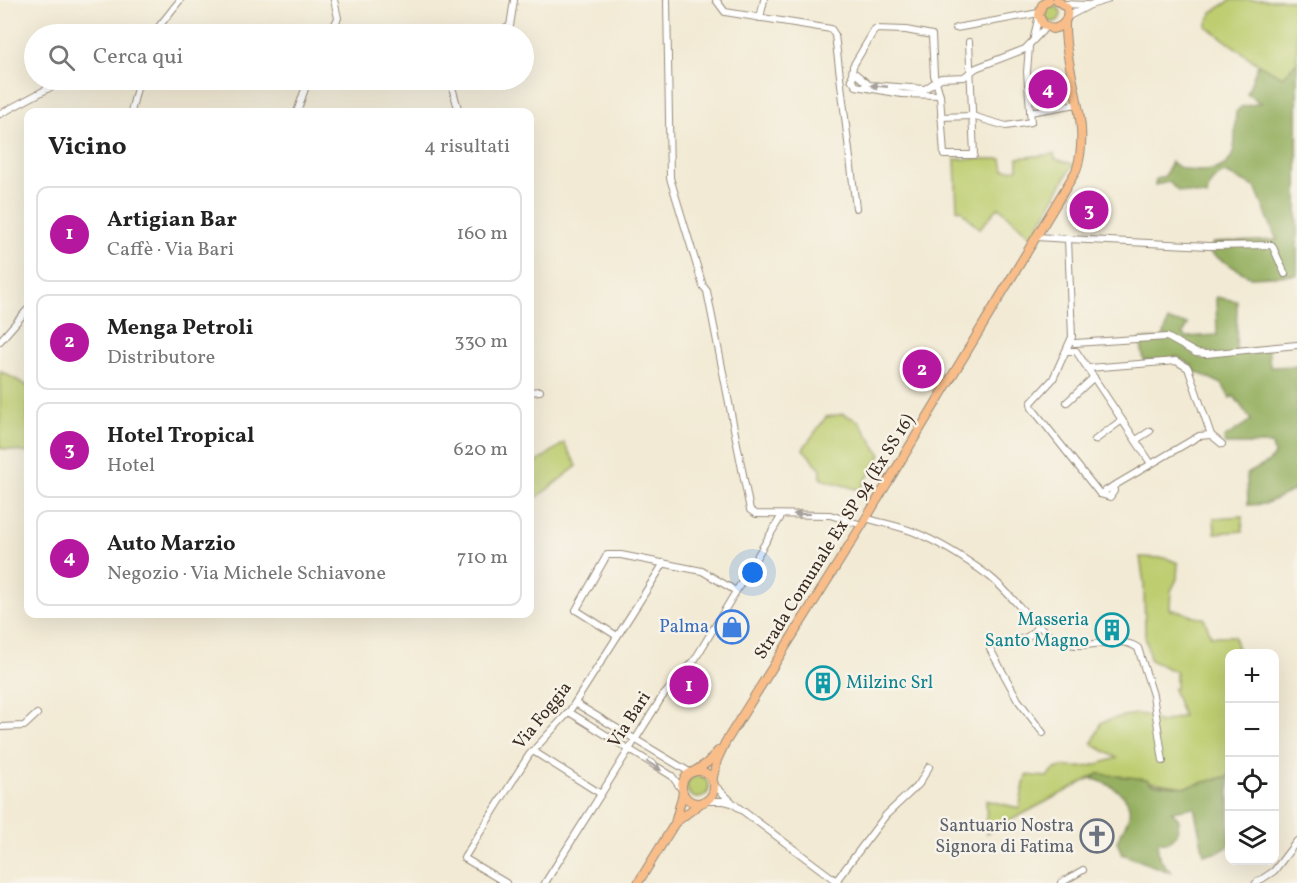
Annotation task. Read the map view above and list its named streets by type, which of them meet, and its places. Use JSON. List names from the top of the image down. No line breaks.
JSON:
{"streets":{"main road":["Strada Comunale Ex SP 94 (Ex SS 16)"],"street":["Via Foggia","Via Bari"]},"places":{"shop":["Palma"],"building":["Masseria Santo Magno","Milzinc Srl"],"church":["Santuario Nostra Signora di Fatima"]},"page":{"search":"Cerca qui","pins":["4","3","2","1"],"heading":["Vicino","4 risultati"],"list":[{"mark":"1","name":"Artigian Bar","note":"Caffè · Via Bari","value":"160 m"},{"mark":"2","name":"Menga Petroli","note":"Distributore","value":"330 m"},{"mark":"3","name":"Hotel Tropical","note":"Hotel","value":"620 m"},{"mark":"4","name":"Auto Marzio","note":"Negozio · Via Michele Schiavone","value":"710 m"}],"map_buttons":["+","−"]}}
